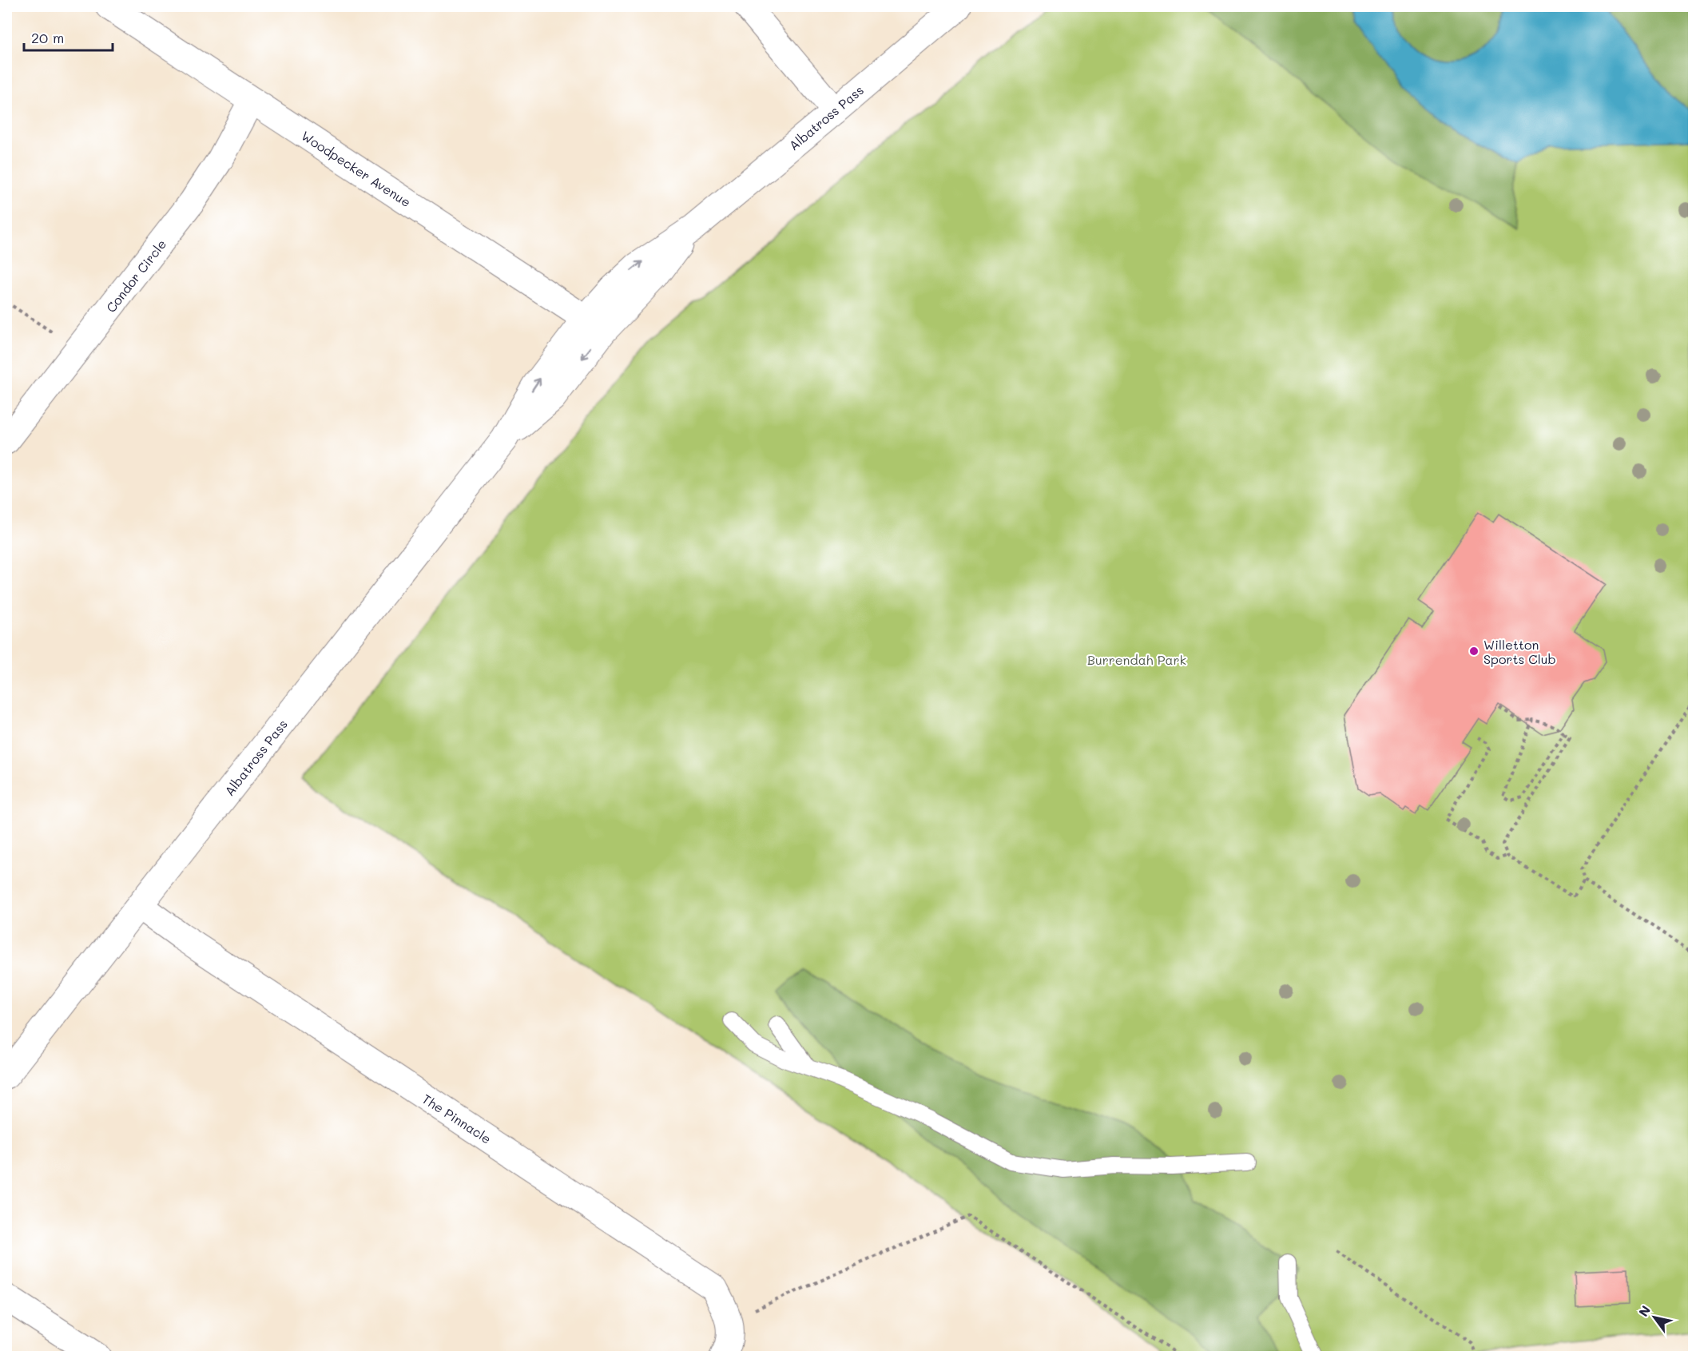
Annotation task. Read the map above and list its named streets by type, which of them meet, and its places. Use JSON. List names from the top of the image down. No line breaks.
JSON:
{"streets":{"street":["Albatross Pass","Woodpecker Avenue","Condor Circle","The Pinnacle"]},"crossings":[["Albatross Pass","Woodpecker Avenue"],["Albatross Pass","The Pinnacle"],["Woodpecker Avenue","Condor Circle"]],"parks":["Burrendah Park"],"places":["Willetton Sports Club"],"scale_bar":"20 m","north":"top left"}
